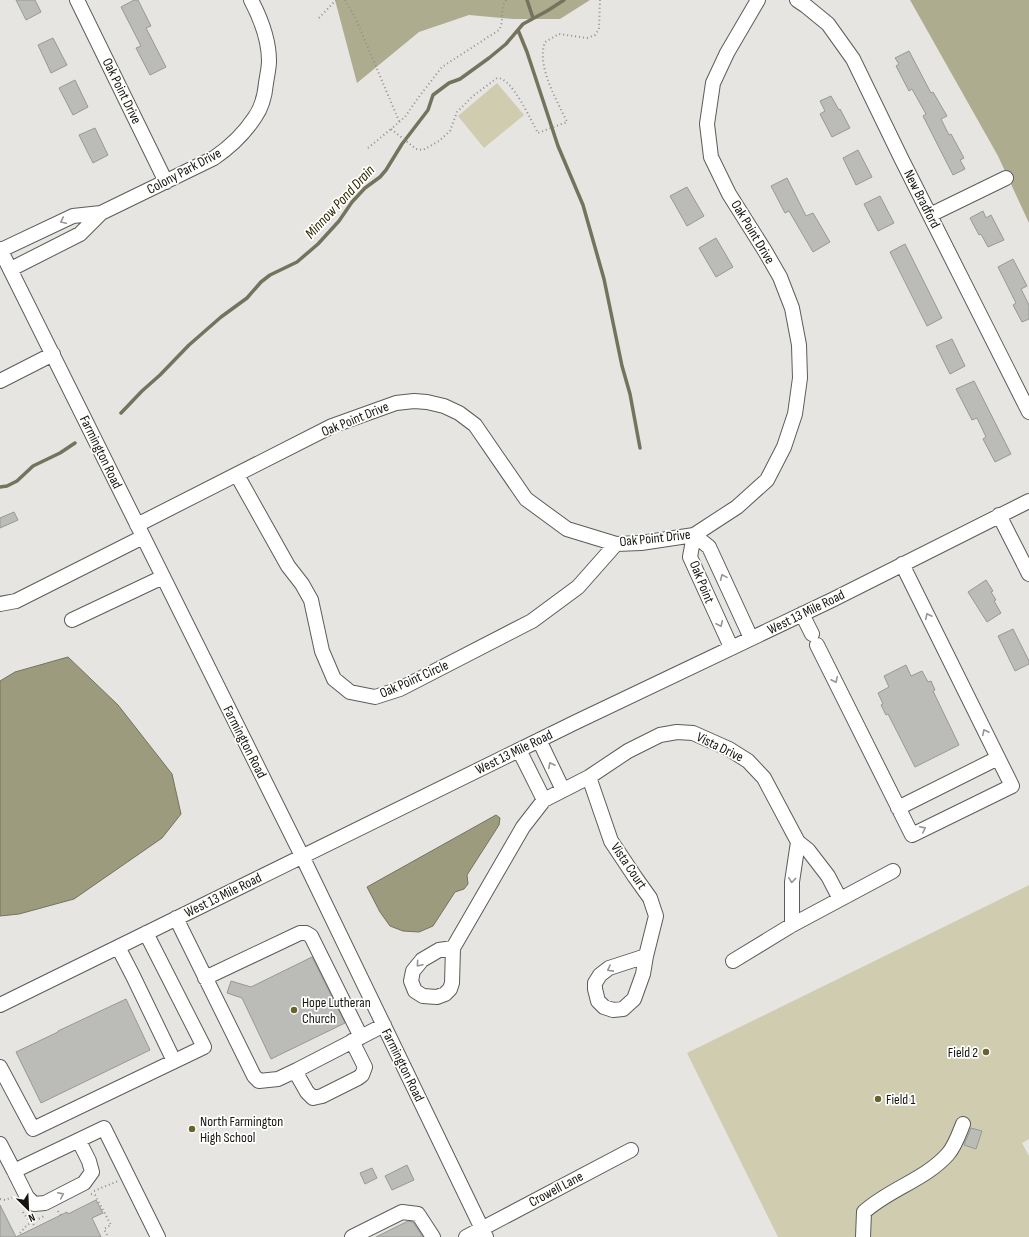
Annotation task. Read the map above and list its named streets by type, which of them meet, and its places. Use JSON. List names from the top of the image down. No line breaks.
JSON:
{"streets":{"street":["Oak Point Drive","Colony Park Drive","New Bradford","Farmington Road","Oak Point","West 13 Mile Road","Oak Point Circle","Vista Drive","Vista Court","Crowell Lane"]},"crossings":[["Oak Point Drive","Colony Park Drive"],["Oak Point Drive","Farmington Road"],["Oak Point Drive","Oak Point"],["Oak Point Drive","Oak Point Circle"],["Colony Park Drive","Farmington Road"],["Farmington Road","West 13 Mile Road"],["Farmington Road","Crowell Lane"],["Oak Point","West 13 Mile Road"],["Vista Drive","Vista Court"]],"water":["Minnow Pond Drain"],"places":["Hope Lutheran Church","Field 2","Field 1","North Farmington High School"],"north":"bottom right"}
